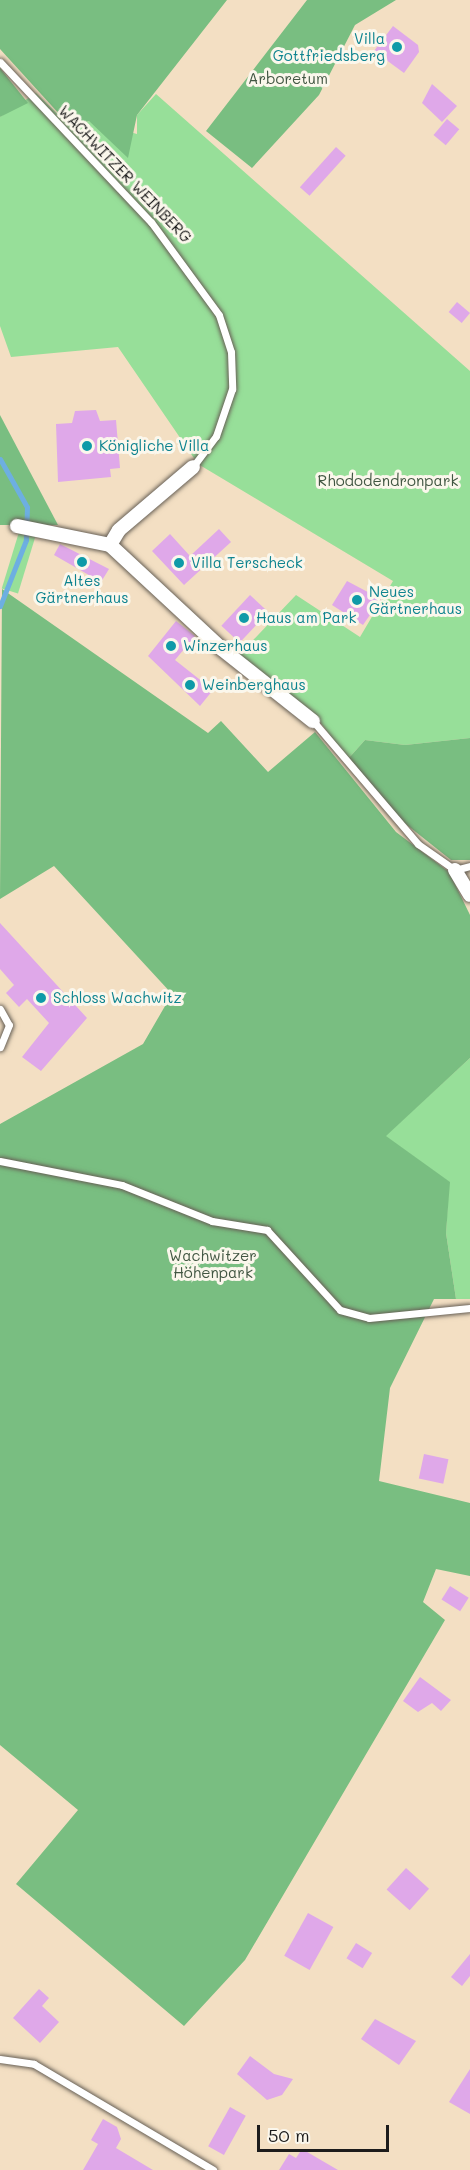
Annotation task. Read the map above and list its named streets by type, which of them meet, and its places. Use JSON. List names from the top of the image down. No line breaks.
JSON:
{"streets":{"street":["WACHWITZER WEINBERG"]},"parks":["Arboretum","Rhododendronpark","Wachwitzer Höhenpark"],"places":["Villa Gottfriedsberg","Königliche Villa","Altes Gärtnerhaus","Villa Terscheck","Neues Gärtnerhaus","Haus am Park","Winzerhaus","Weinberghaus","Schloss Wachwitz"],"scale_bar":"50 m"}
